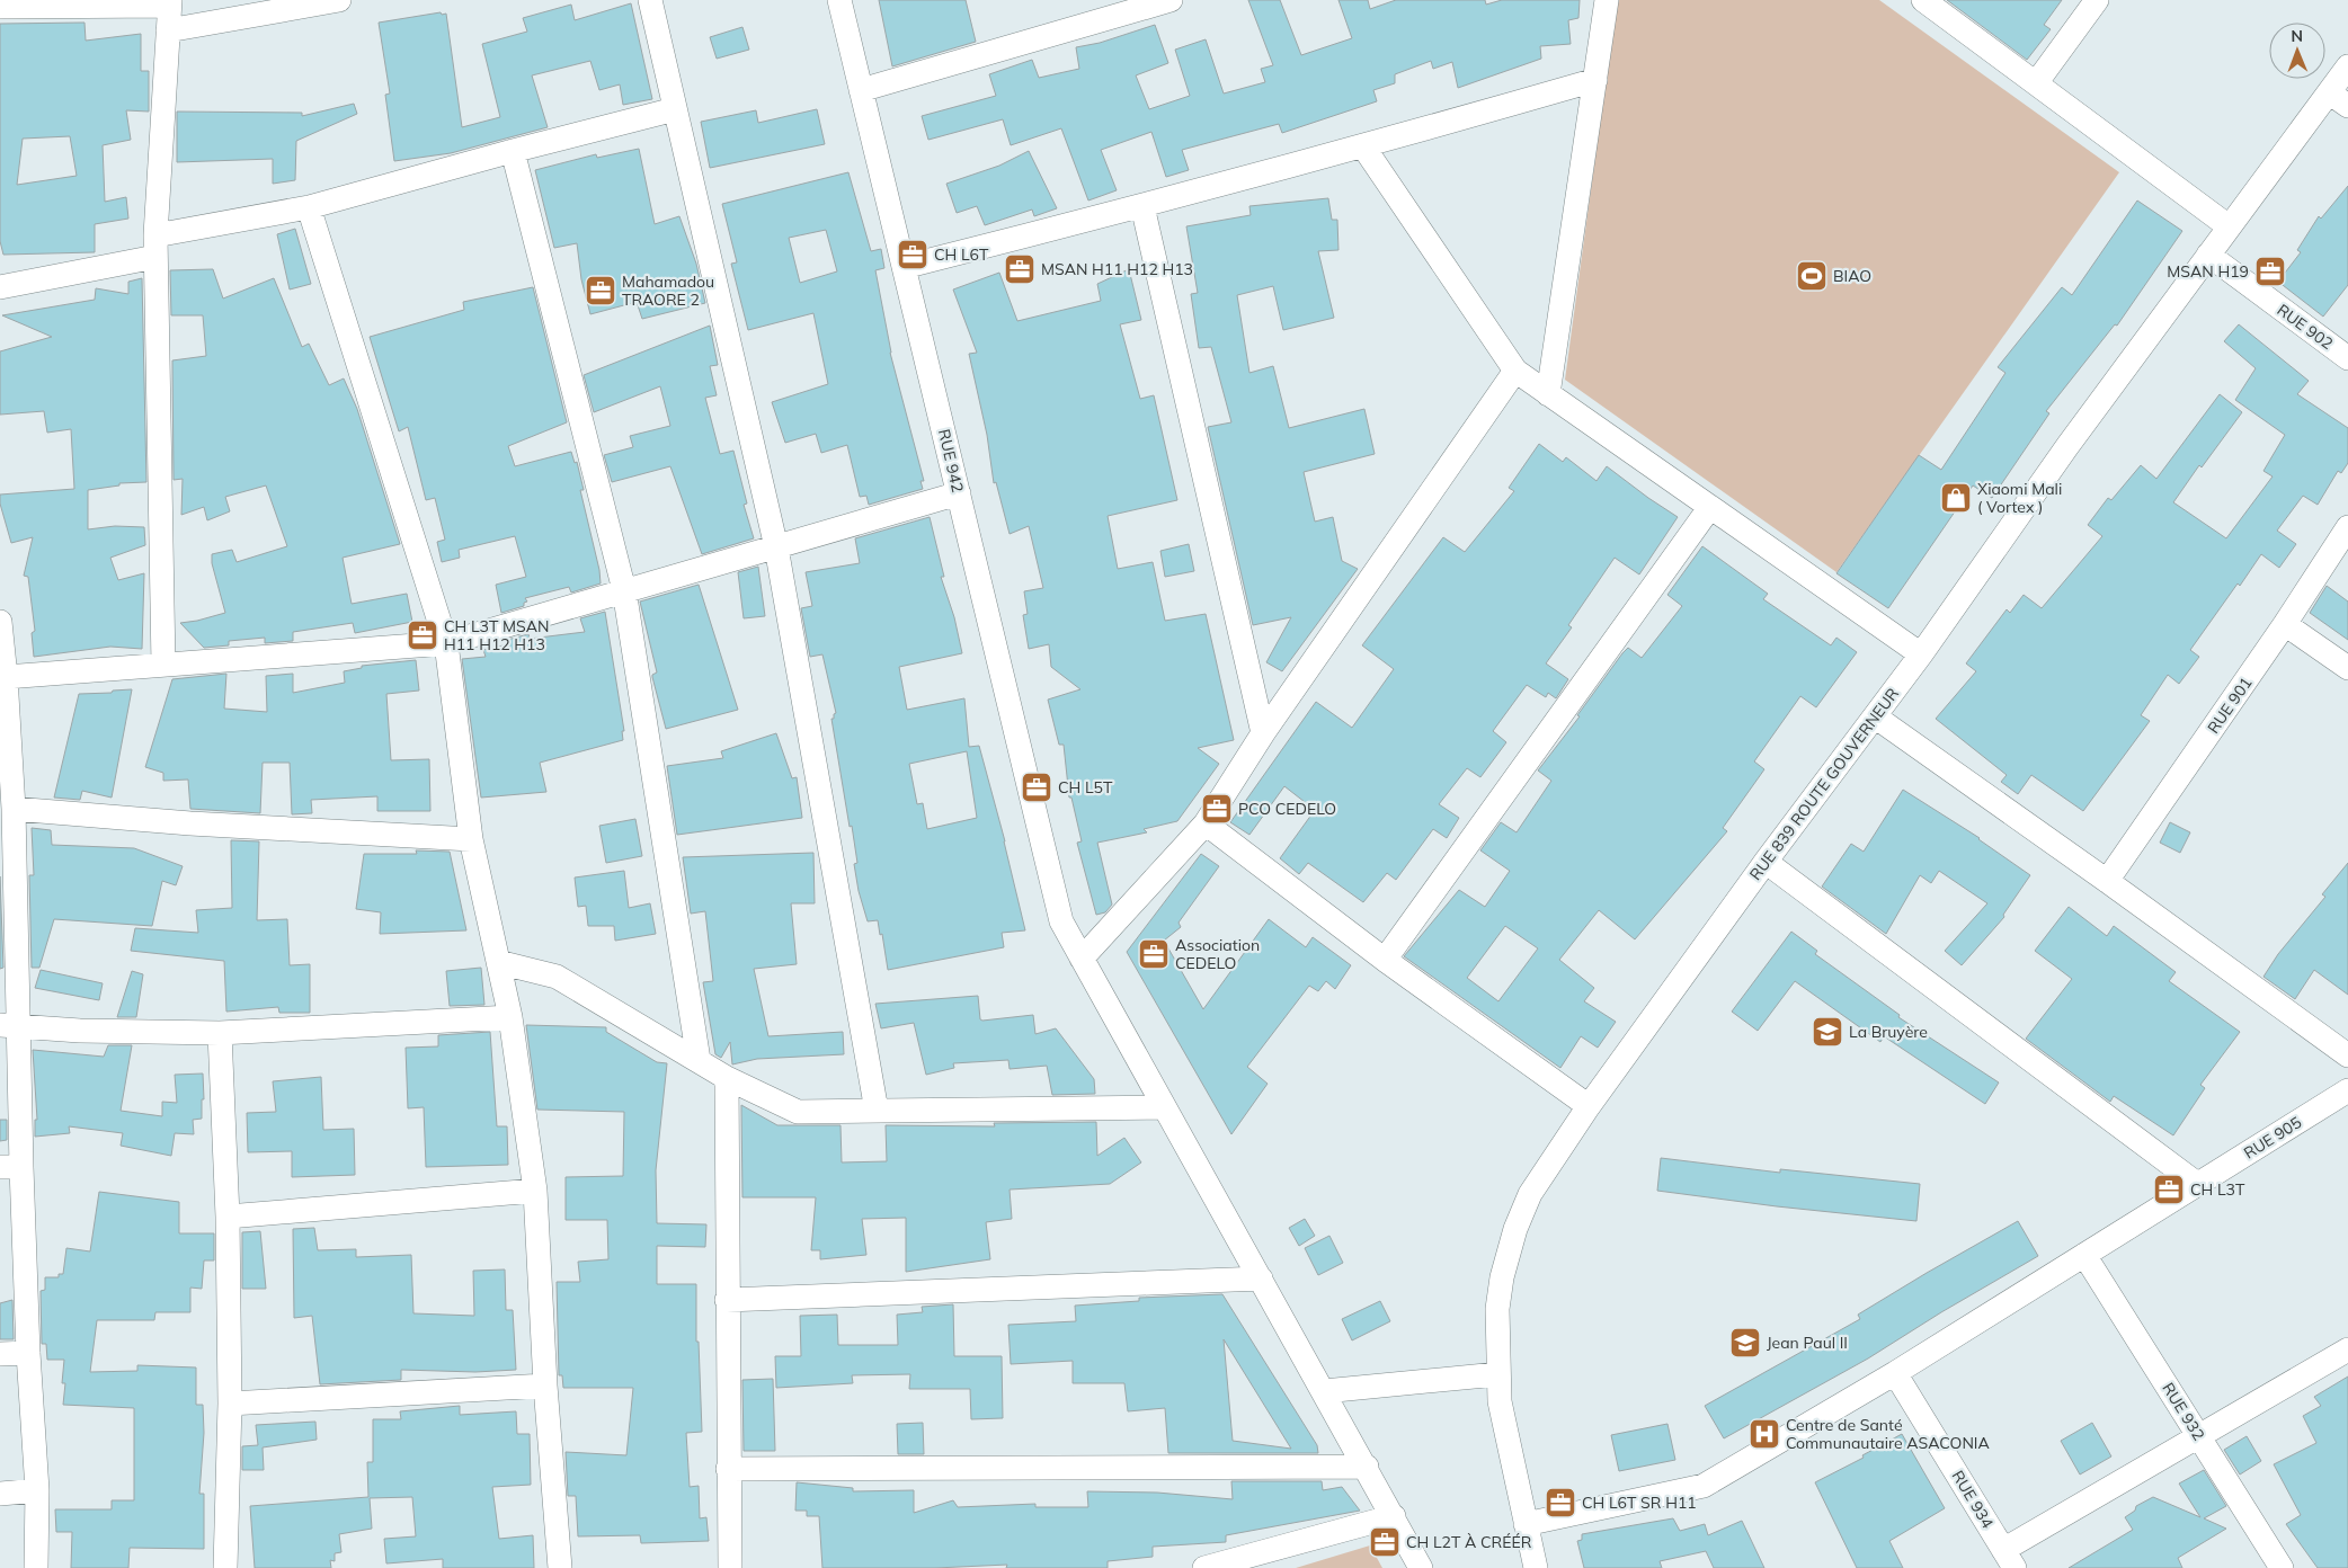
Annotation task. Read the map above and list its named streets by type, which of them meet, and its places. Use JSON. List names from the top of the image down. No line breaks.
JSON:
{"streets":{"street":["RUE 902","RUE 942","RUE 901","RUE 839 ROUTE GOUVERNEUR","RUE 905","RUE 932","RUE 934"]},"crossings":[["RUE 902","RUE 839 ROUTE GOUVERNEUR"],["RUE 839 ROUTE GOUVERNEUR","RUE 905"],["RUE 905","RUE 932"],["RUE 905","RUE 934"]],"places":{"office":["CH L6T","MSAN H11 H12 H13","MSAN H19","Mahamadou TRAORE 2","CH L3T MSAN H11 H12 H13","CH L5T","PCO CEDELO","Association CEDELO","CH L3T","CH L6T SR H11","CH L2T À CRÉÉR"],"sports":["BIAO"],"shop":["Xiaomi Mali ( Vortex )"],"school or university":["La Bruyère","Jean Paul II"],"hospital":["Centre de Santé Communautaire ASACONIA"]},"north":"top"}
